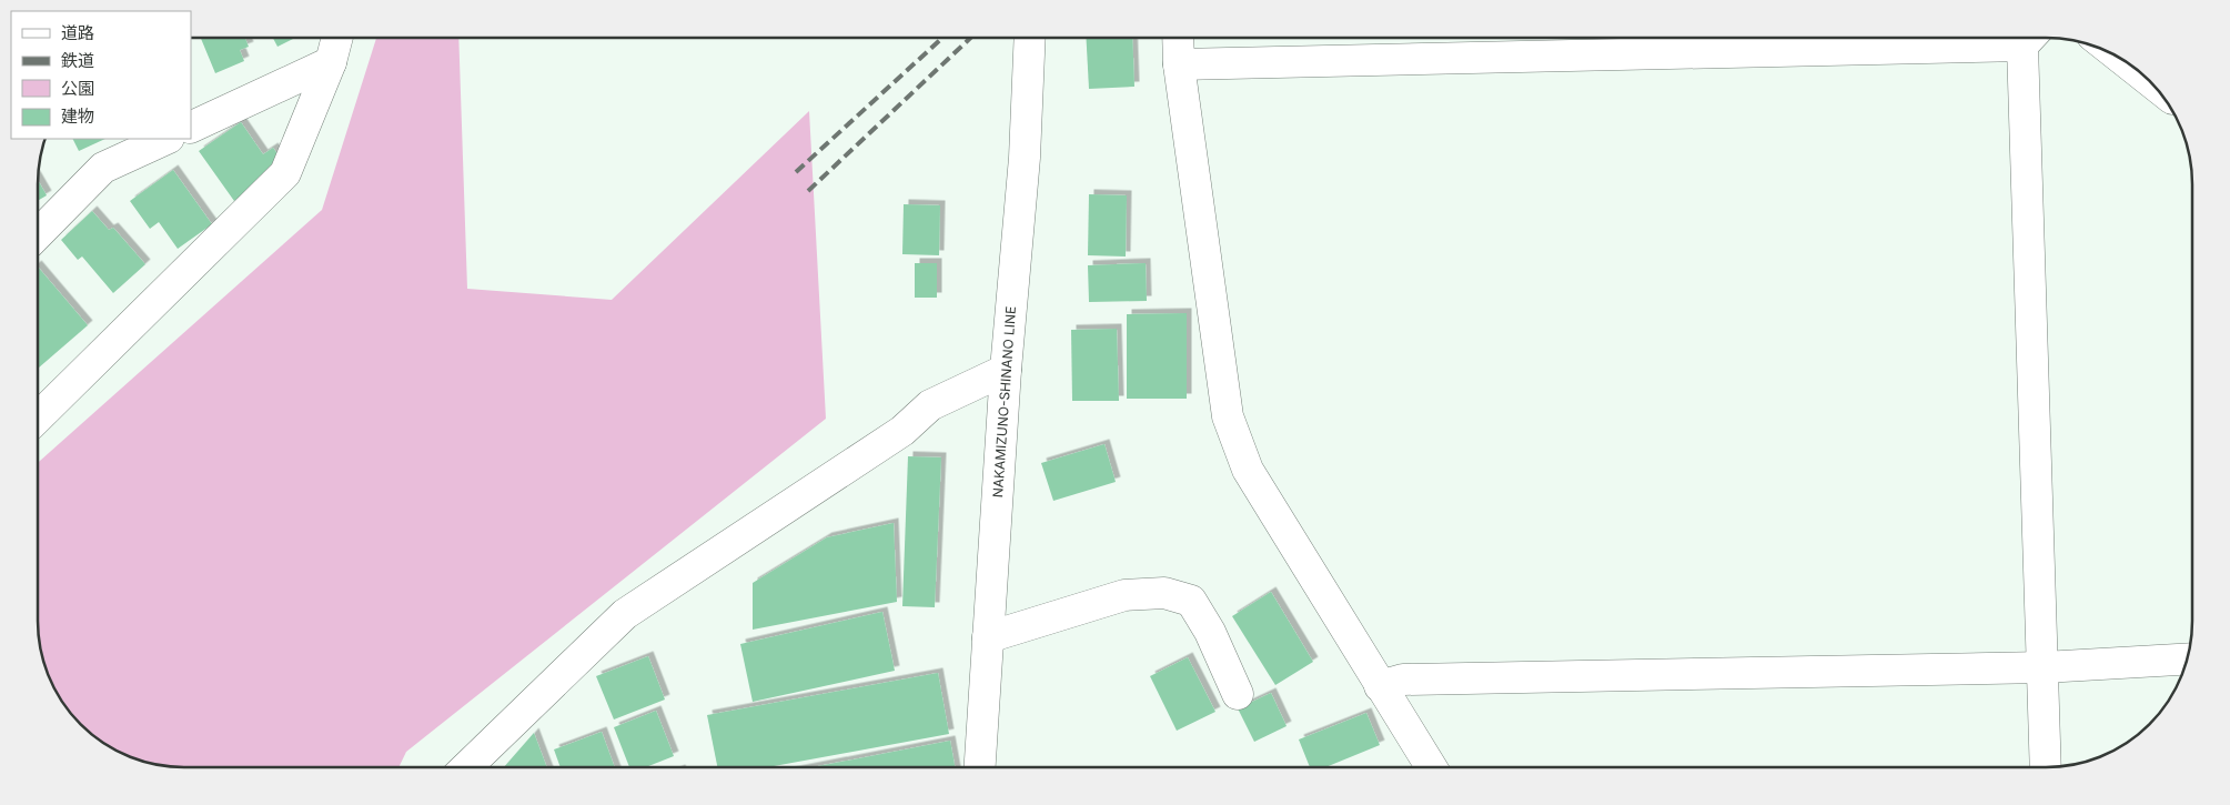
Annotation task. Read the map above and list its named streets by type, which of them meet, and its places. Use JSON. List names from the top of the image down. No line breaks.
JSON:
{"streets":{"street":["NAKAMIZUNO-SHINANO LINE"]},"legend":["道路","鉄道","公園","建物"]}
